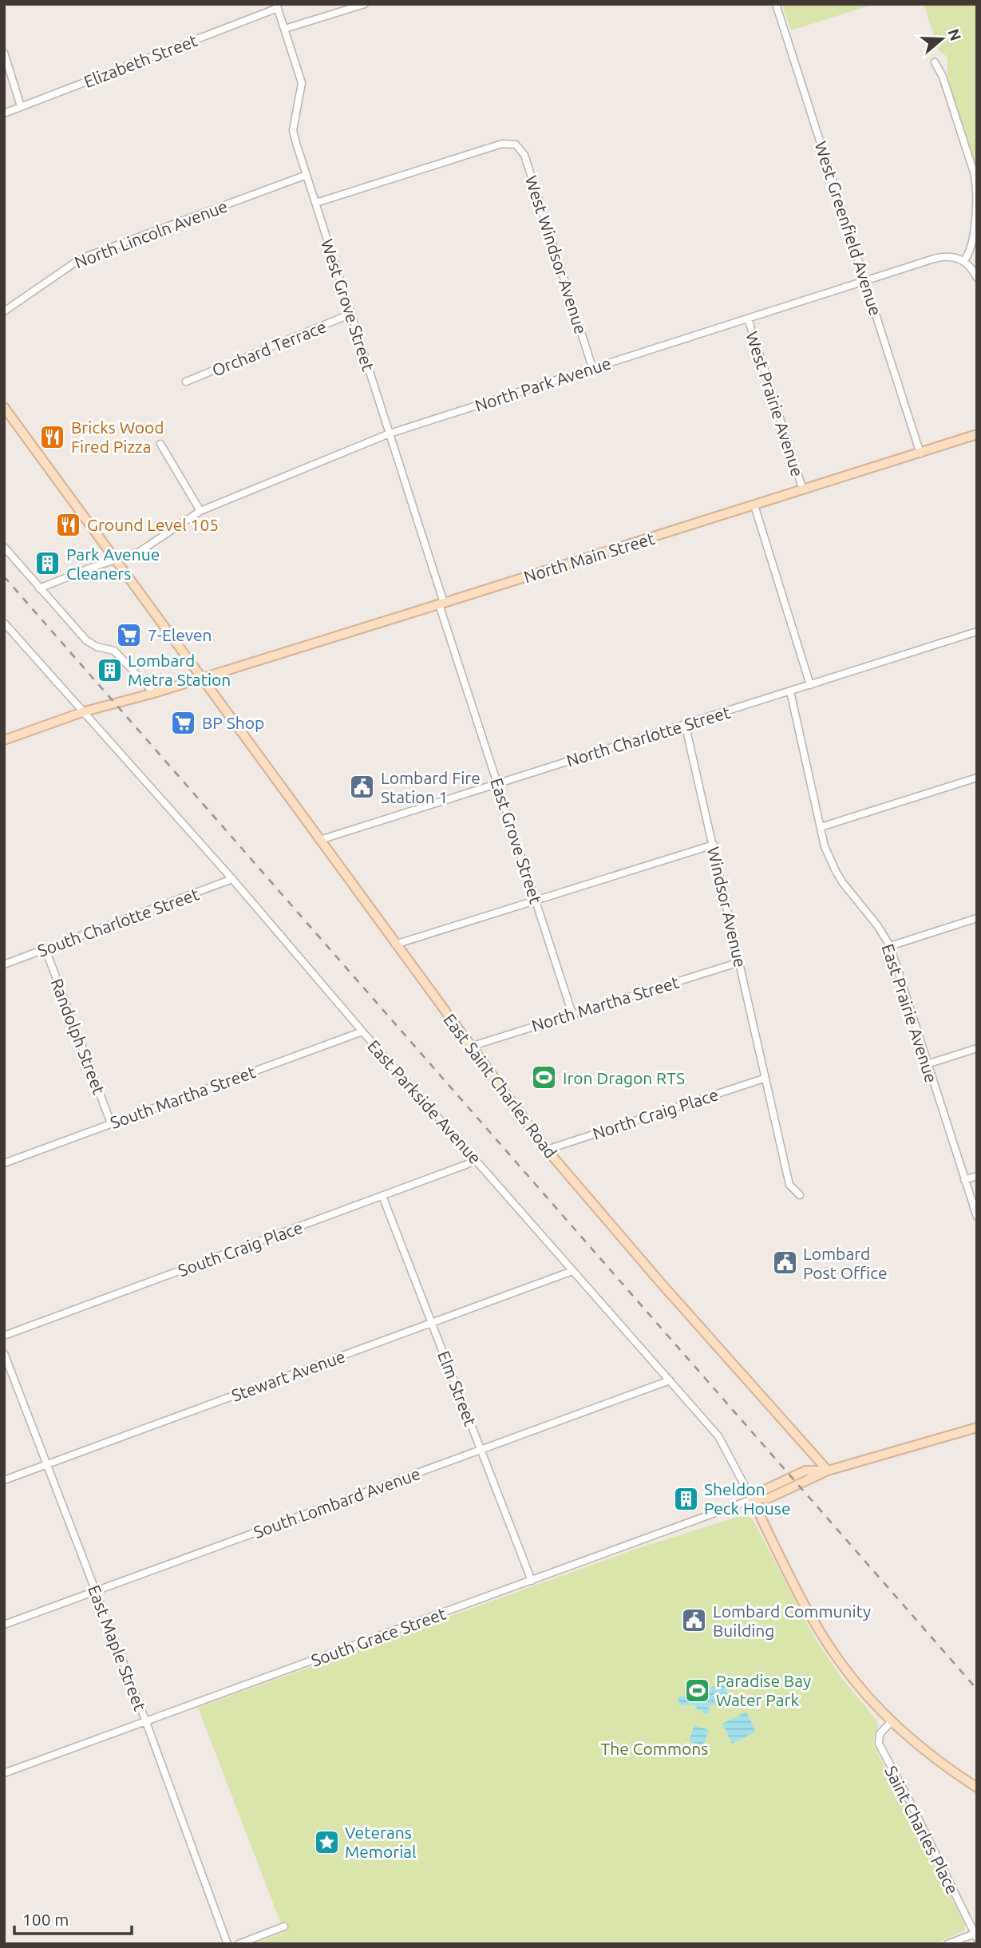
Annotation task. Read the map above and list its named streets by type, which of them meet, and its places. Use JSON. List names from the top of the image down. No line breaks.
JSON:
{"streets":{"main road":["North Main Street","East Saint Charles Road"],"street":["Elizabeth Street","West Greenfield Avenue","North Lincoln Avenue","West Windsor Avenue","West Grove Street","Orchard Terrace","North Park Avenue","West Prairie Avenue","North Charlotte Street","East Grove Street","Windsor Avenue","South Charlotte Street","North Martha Street","East Prairie Avenue","Randolph Street","South Martha Street","East Parkside Avenue","North Craig Place","South Craig Place","Stewart Avenue","Elm Street","South Lombard Avenue","South Grace Street","East Maple Street","Saint Charles Place"]},"crossings":[["Elizabeth Street","West Grove Street"],["West Greenfield Avenue","North Park Avenue"],["West Greenfield Avenue","North Main Street"],["North Lincoln Avenue","West Grove Street"],["West Windsor Avenue","West Grove Street"],["West Windsor Avenue","North Park Avenue"],["West Grove Street","Orchard Terrace"],["West Grove Street","North Park Avenue"],["West Grove Street","North Main Street"],["West Grove Street","East Grove Street"],["North Park Avenue","West Prairie Avenue"],["North Park Avenue","East Saint Charles Road"],["West Prairie Avenue","North Main Street"],["North Main Street","East Grove Street"],["North Main Street","East Saint Charles Road"],["North Main Street","East Parkside Avenue"],["North Charlotte Street","East Grove Street"],["North Charlotte Street","Windsor Avenue"],["North Charlotte Street","East Prairie Avenue"],["North Charlotte Street","East Saint Charles Road"],["East Grove Street","North Martha Street"],["Windsor Avenue","North Martha Street"],["Windsor Avenue","North Craig Place"],["South Charlotte Street","Randolph Street"],["South Charlotte Street","East Parkside Avenue"],["North Martha Street","East Saint Charles Road"],["Randolph Street","South Martha Street"],["East Saint Charles Road","North Craig Place"],["South Martha Street","East Parkside Avenue"],["East Parkside Avenue","South Craig Place"],["East Parkside Avenue","Stewart Avenue"],["East Parkside Avenue","South Lombard Avenue"],["East Parkside Avenue","South Grace Street"],["South Craig Place","Elm Street"],["Stewart Avenue","Elm Street"],["Stewart Avenue","East Maple Street"],["Elm Street","South Lombard Avenue"],["Elm Street","South Grace Street"],["South Lombard Avenue","East Maple Street"],["South Grace Street","East Maple Street"]],"parks":["The Commons"],"places":{"restaurant":["Bricks Wood Fired Pizza","Ground Level 105"],"building":["Park Avenue Cleaners","Lombard Metra Station","Sheldon Peck House"],"supermarket":["7-Eleven","BP Shop"],"public building":["Lombard Fire Station 1","Lombard Post Office","Lombard Community Building"],"sports":["Iron Dragon RTS","Paradise Bay Water Park"],"place":["Veterans Memorial"]},"scale_bar":"100 m","north":"right"}
